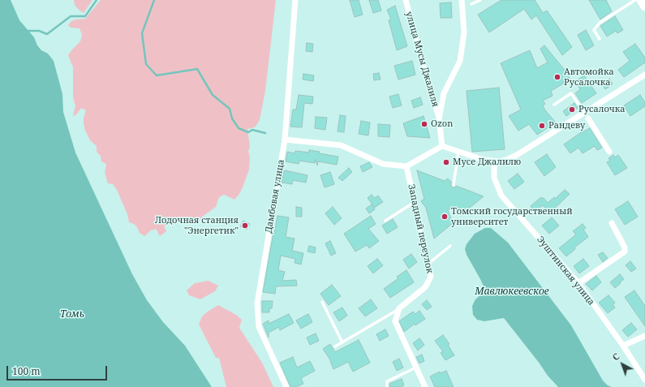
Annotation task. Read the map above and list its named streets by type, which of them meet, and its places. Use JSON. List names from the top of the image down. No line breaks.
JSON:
{"streets":{"street":["улица Мусы Джалиля","Дамбовая улица","Западный переулок","Эуштинская улица"]},"water":["Мавлюкеевское","Томь"],"places":["Автомойка Русалочка","Русалочка","Ozon","Рандеву","Мусе Джалилю","Томский государственный университет","Лодочная станция \"Энергетик\""],"scale_bar":"100 m","north":"top left"}
